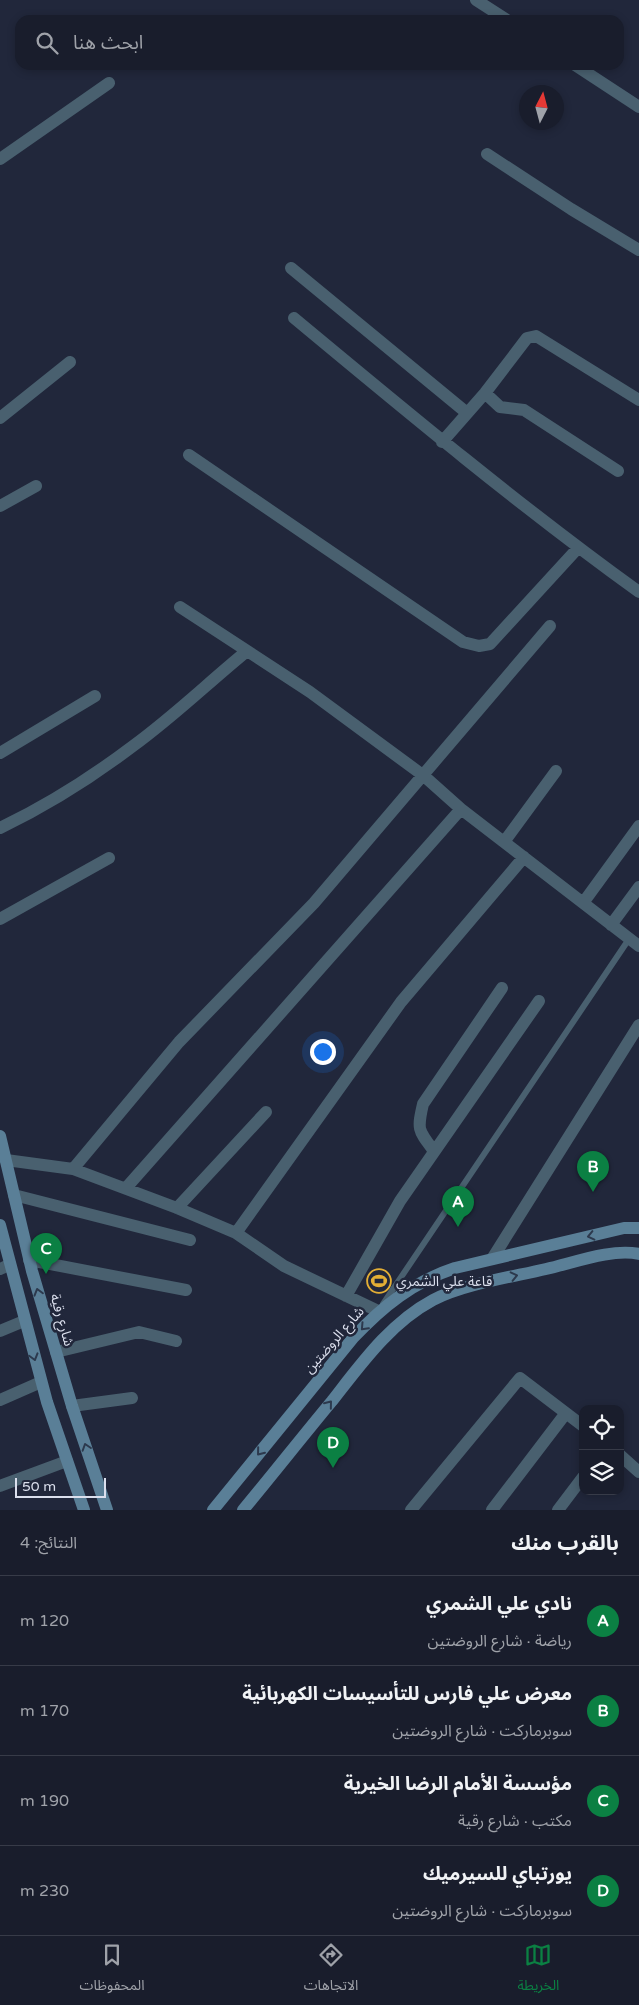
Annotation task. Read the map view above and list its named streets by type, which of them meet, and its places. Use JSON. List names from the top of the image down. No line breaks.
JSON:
{"streets":{"main road":["شارع رقية","شارع الروضتين"]},"places":{"sports":["قاعة علي الشمري"]},"scale_bar":"50 m","north":"top","page":{"search":"ابحث هنا","pins":["B","A","C","D"],"scale":"50 m","heading":["بالقرب منك","النتائج: 4"],"list":[{"mark":"A","name":"نادي علي الشمري","note":"رياضة · شارع الروضتين","value":"120 m"},{"mark":"B","name":"معرض علي فارس للتأسيسات الكهربائية","note":"سوبرماركت · شارع الروضتين","value":"170 m"},{"mark":"C","name":"مؤسسة الأمام الرضا الخيرية","note":"مكتب · شارع رقية","value":"190 m"},{"mark":"D","name":"يورتباي للسيرميك","note":"سوبرماركت · شارع الروضتين","value":"230 m"}],"nav":["الخريطة","الاتجاهات","المحفوظات"]}}
